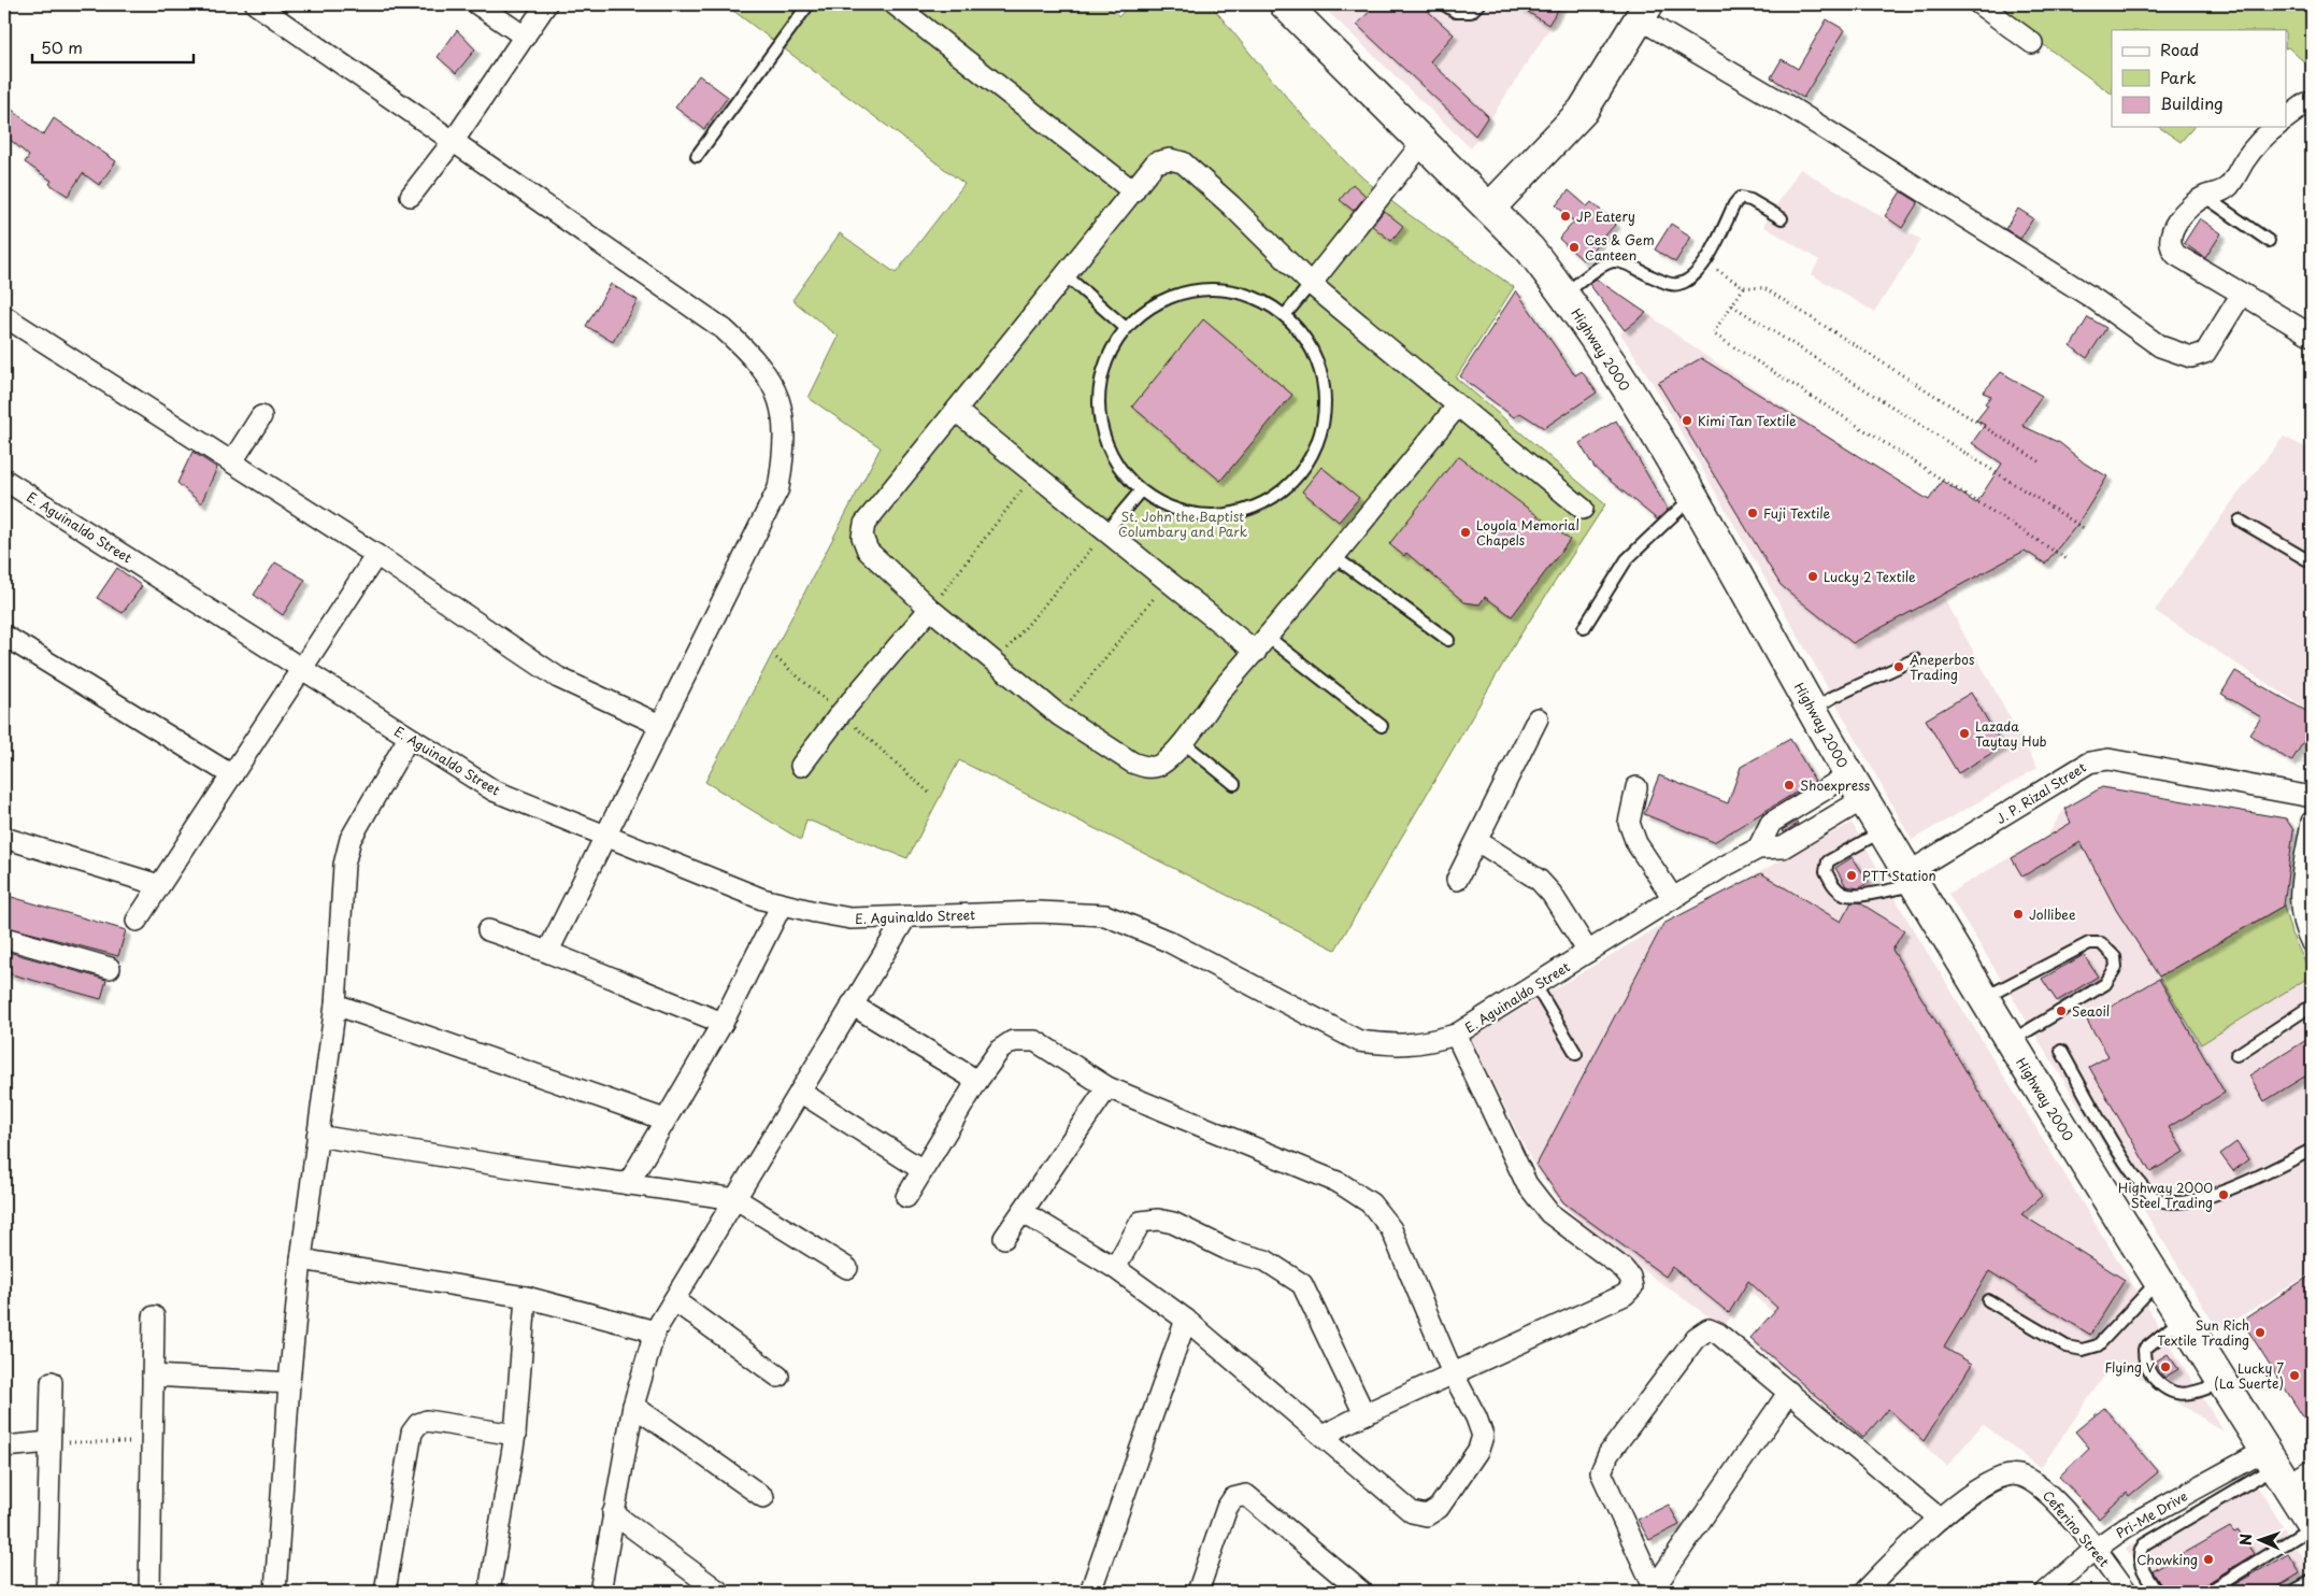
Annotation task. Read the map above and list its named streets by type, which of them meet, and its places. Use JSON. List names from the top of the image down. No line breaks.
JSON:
{"streets":{"main road":["Highway 2000"],"street":["E. Aguinaldo Street","J. P. Rizal Street","Pri-Me Drive","Ceferino Street"]},"crossings":[["Highway 2000","E. Aguinaldo Street"],["Highway 2000","J. P. Rizal Street"],["Highway 2000","Pri-Me Drive"],["Pri-Me Drive","Ceferino Street"]],"parks":["St. John the Baptist Columbary and Park"],"places":["JP Eatery","Ces & Gem Canteen","Kimi Tan Textile","Fuji Textile","Loyola Memorial Chapels","Lucky 2 Textile","Aneperbos Trading","Lazada Taytay Hub","Shoexpress","PTT Station","Jollibee","Seaoil","Highway 2000 Steel Trading","Sun Rich Textile Trading","Flying V","Lucky 7 (La Suerte)","Chowking"],"legend":["Road","Park","Building"],"scale_bar":"50 m","north":"left"}
